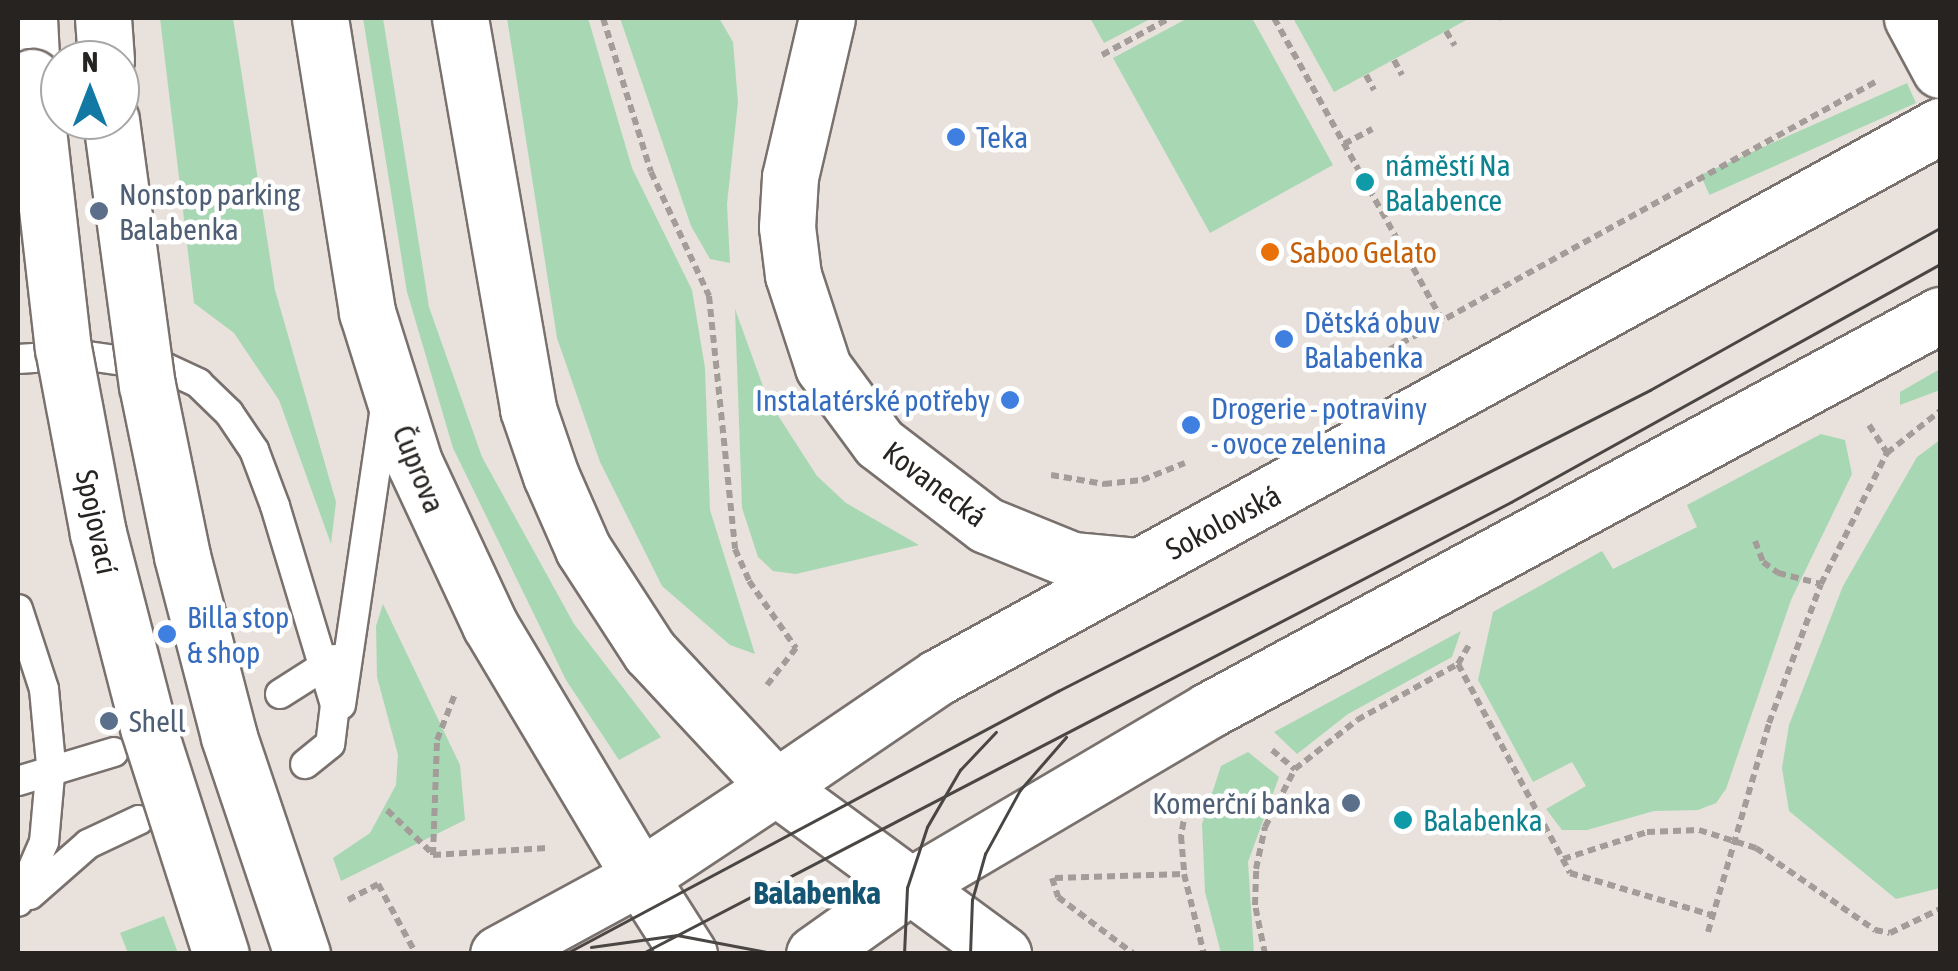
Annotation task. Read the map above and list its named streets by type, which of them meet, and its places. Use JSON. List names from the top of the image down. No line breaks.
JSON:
{"streets":{"main road":["Čuprova","Kovanecká","Spojovací","Sokolovská"]},"crossings":[["Čuprova","Sokolovská"],["Kovanecká","Sokolovská"]],"districts":["Balabenka"],"places":["Teka","náměstí Na Balabence","Nonstop parking Balabenka","Saboo Gelato","Dětská obuv Balabenka","Instalatérské potřeby","Drogerie - potraviny - ovoce zelenina","Billa stop & shop","Shell","Komerční banka","Balabenka"],"north":"top"}
